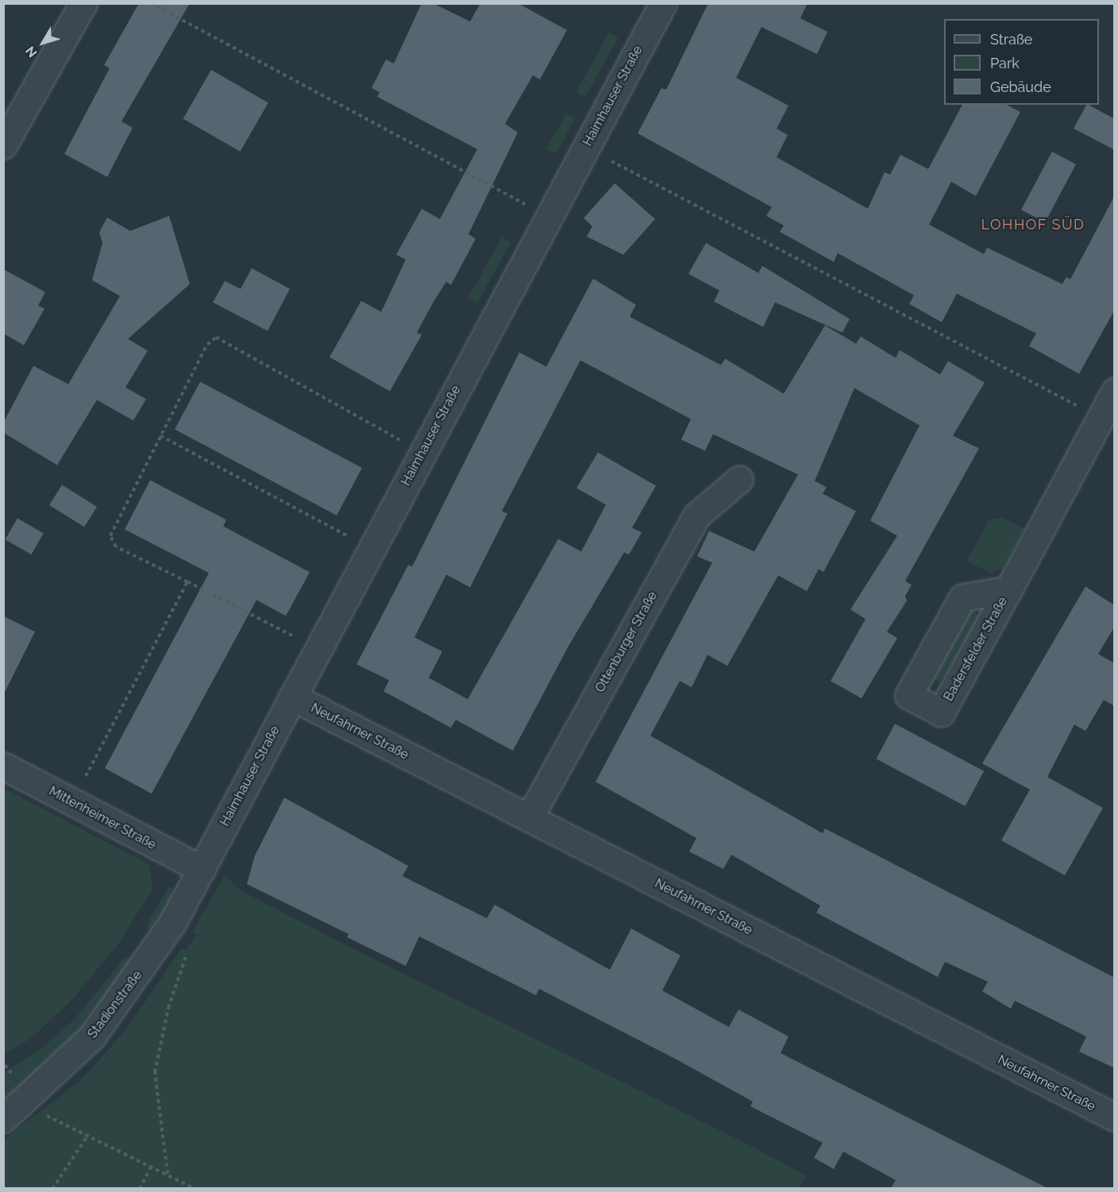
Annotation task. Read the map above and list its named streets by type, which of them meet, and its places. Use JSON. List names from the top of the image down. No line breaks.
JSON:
{"streets":{"street":["Haimhauser Straße","Ottenburger Straße","Badersfelder Straße","Neufahrner Straße","Mittenheimer Straße","Stadionstraße"]},"crossings":[["Haimhauser Straße","Neufahrner Straße"],["Haimhauser Straße","Mittenheimer Straße"],["Haimhauser Straße","Stadionstraße"],["Ottenburger Straße","Neufahrner Straße"],["Mittenheimer Straße","Stadionstraße"]],"districts":["LOHHOF SÜD"],"legend":["Straße","Park","Gebäude"],"north":"bottom left"}
